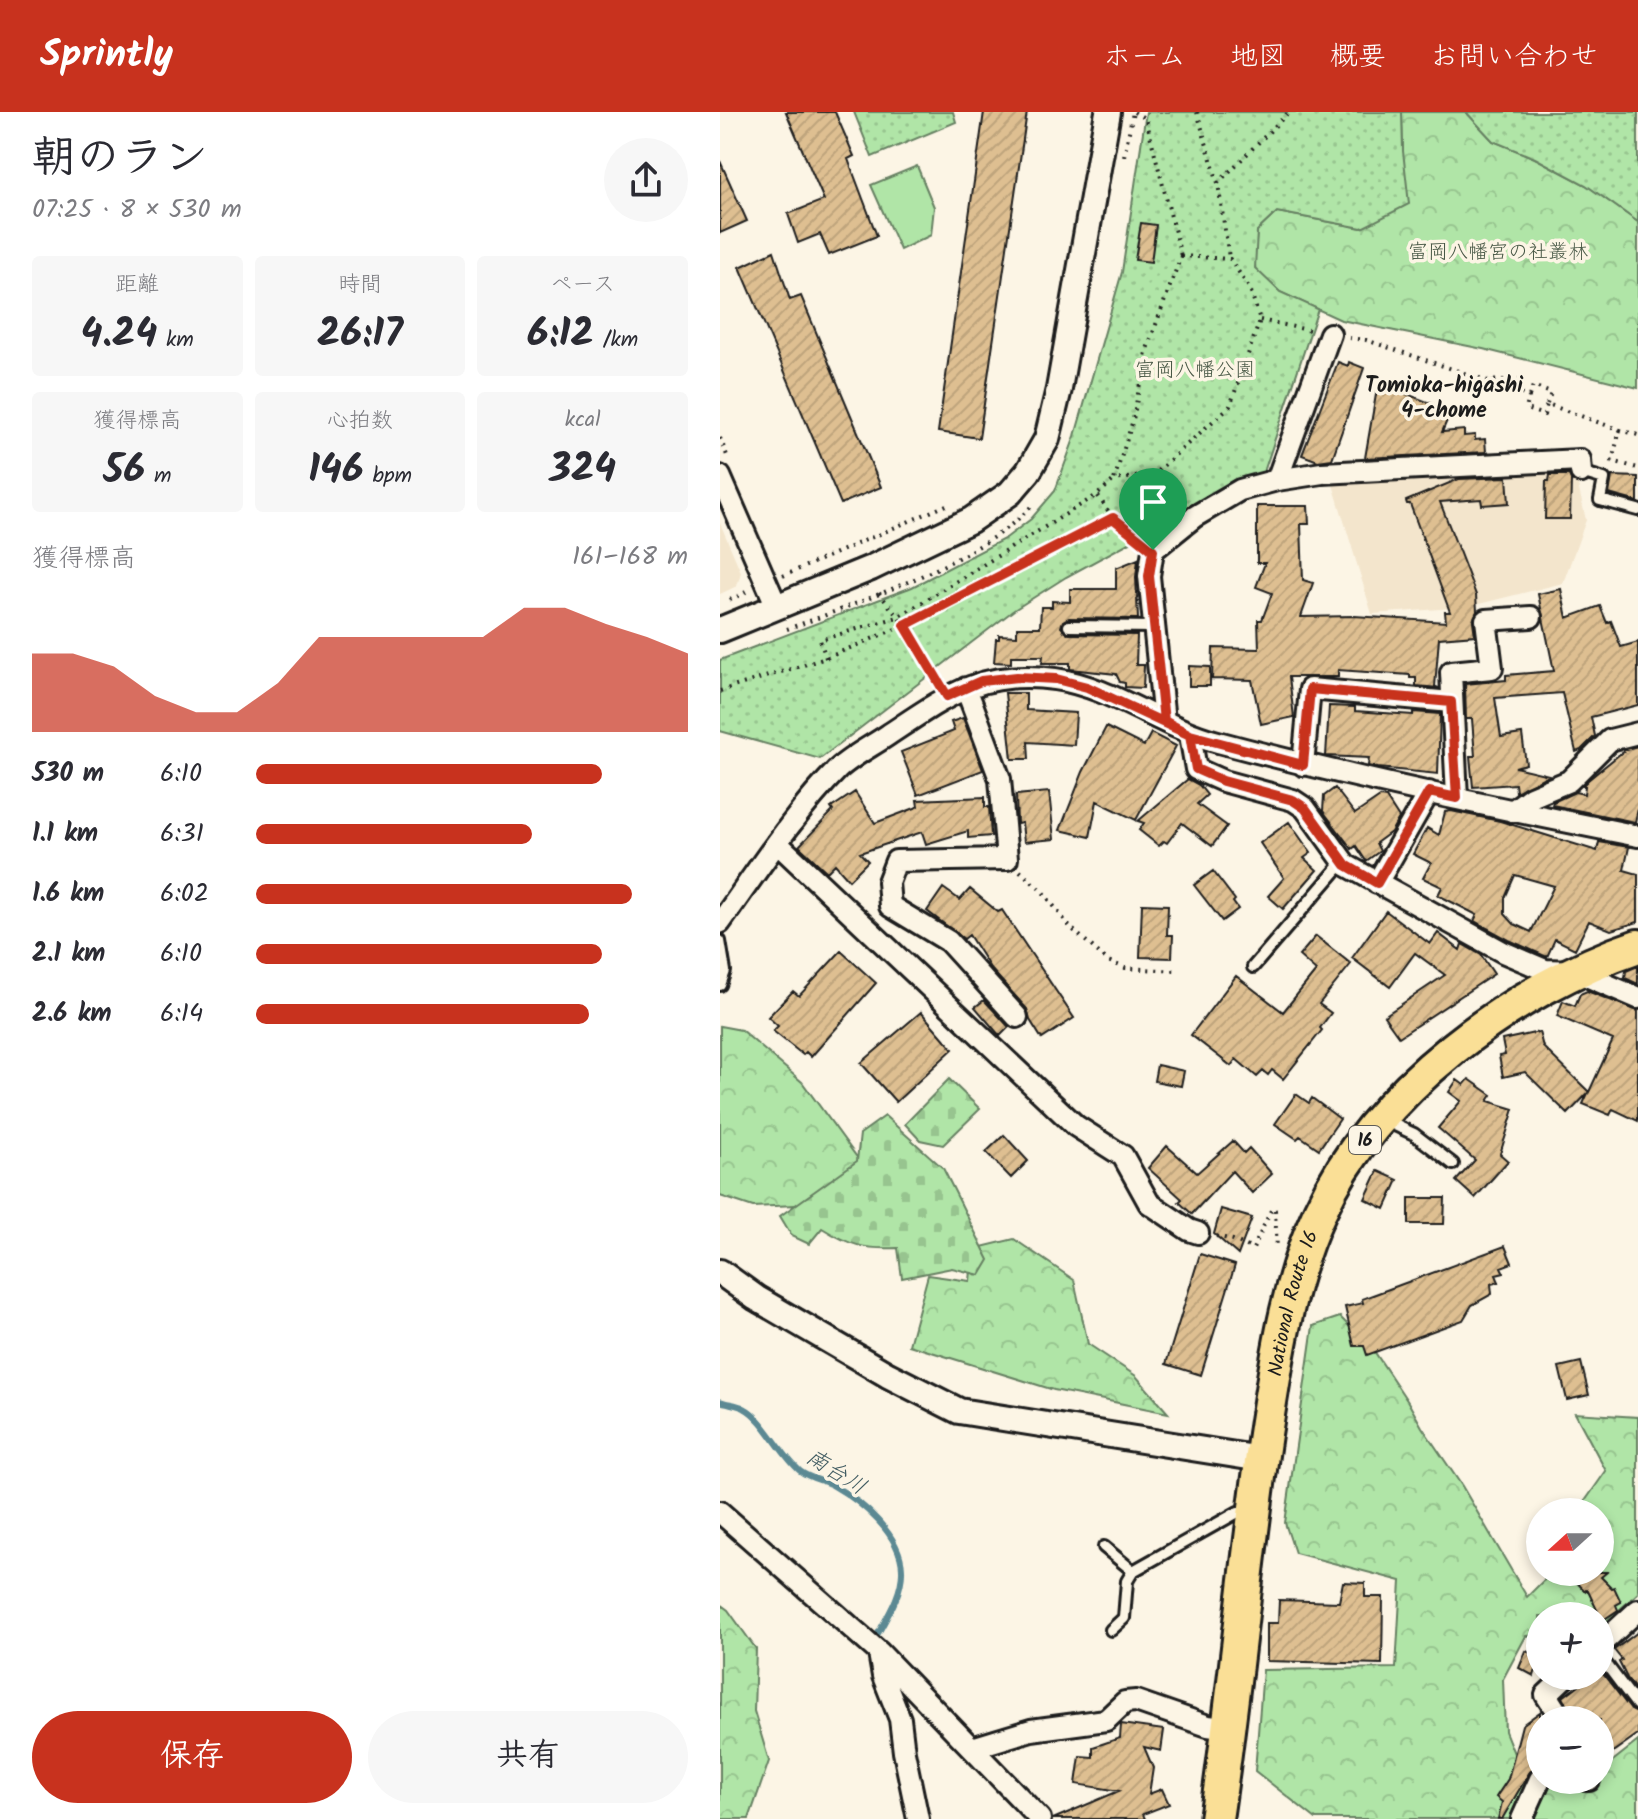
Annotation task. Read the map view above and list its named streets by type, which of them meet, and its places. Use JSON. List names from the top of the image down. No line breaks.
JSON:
{"streets":{"highway":["16","National Route 16"]},"districts":["Tomioka-higashi 4-chome"],"water":["南台川"],"parks":["富岡八幡宮の社叢林","富岡八幡公園"],"north":"left","page":{"header":"Sprintly","nav":["ホーム","地図","概要","お問い合わせ"],"heading":["朝のラン","07:25 · 8 × 530 m"],"stats":[["距離","4.24 km"],["時間","26:17"],["ペース","6:12 /km"],["獲得標高","56 m"],["心拍数","146 bpm"],["kcal","324"]],"chart":["獲得標高","161–168 m"],"list":[{"name":"530 m","note":"6:10"},{"name":"1.1 km","note":"6:31"},{"name":"1.6 km","note":"6:02"},{"name":"2.1 km","note":"6:10"},{"name":"2.6 km","note":"6:14"}],"map_buttons":["+","−"],"buttons":["保存","共有"]}}
